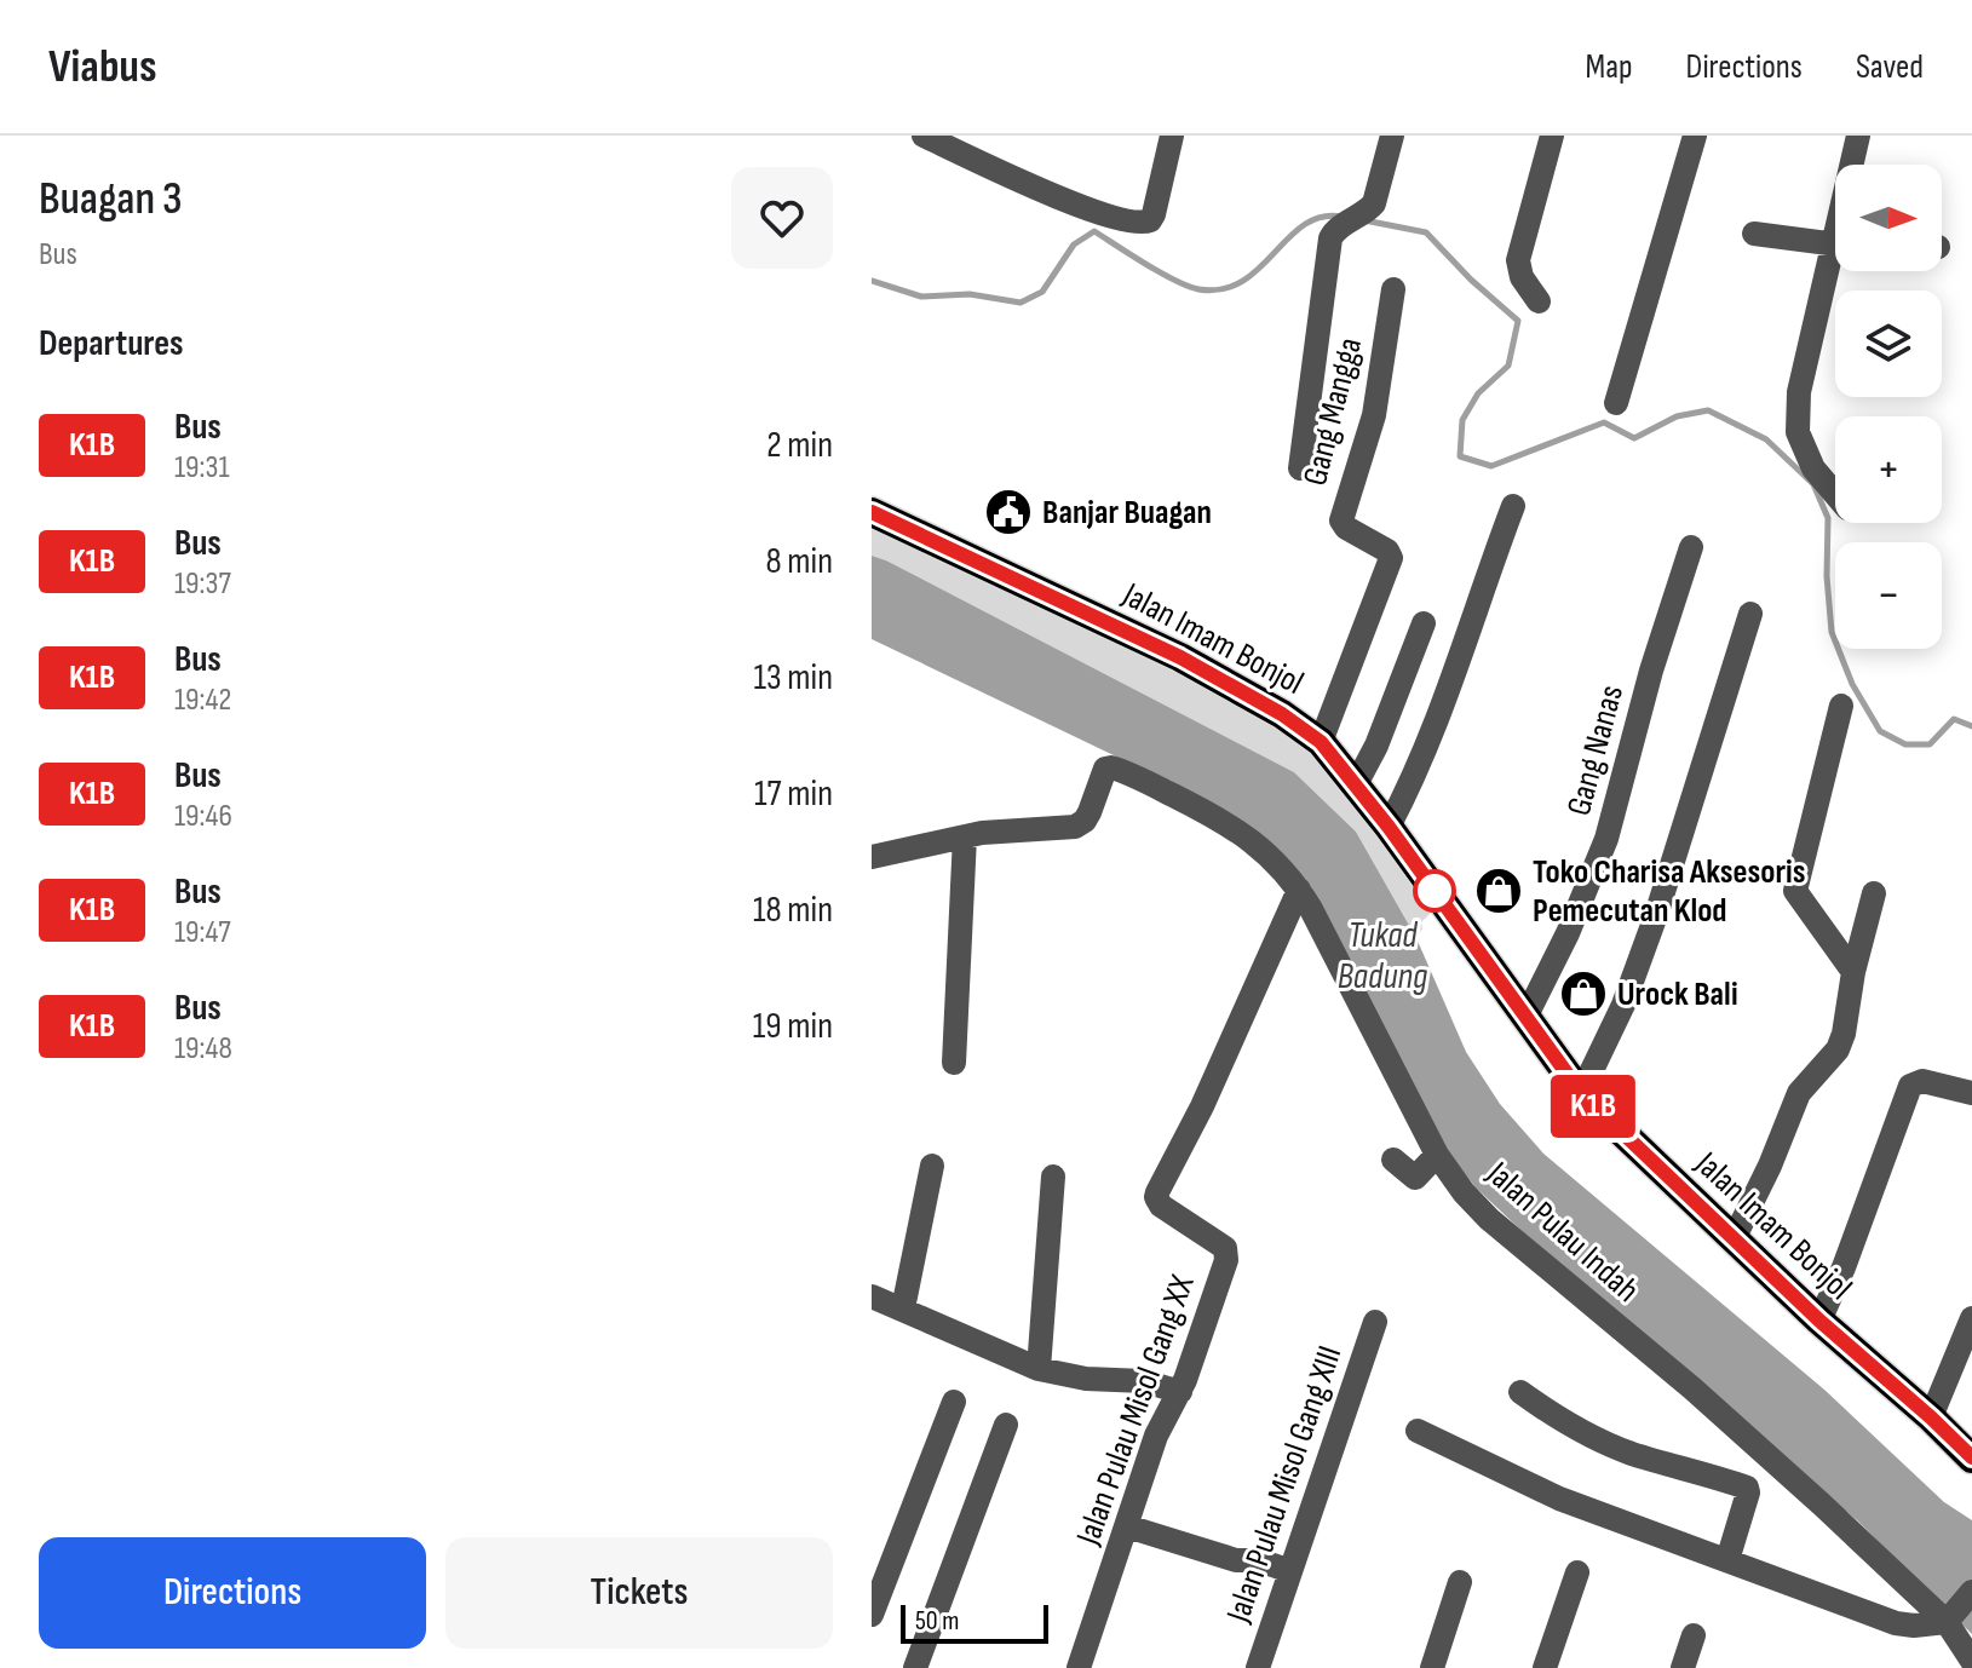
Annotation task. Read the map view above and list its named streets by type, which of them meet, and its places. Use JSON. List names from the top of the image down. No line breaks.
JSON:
{"streets":{"highway":["Jalan Imam Bonjol"],"street":["Gang Mangga","Gang Nanas","Jalan Pulau Indah","Jalan Pulau Misol Gang XX","Jalan Pulau Misol Gang XIII"]},"crossings":[["Gang Mangga","Jalan Imam Bonjol"],["Jalan Imam Bonjol","Gang Nanas"],["Jalan Pulau Indah","Jalan Pulau Misol Gang XX"]],"water":["Tukad Badung"],"places":{"public building":["Banjar Buagan"],"shop":["Toko Charisa Aksesoris Pemecutan Klod","Urock Bali"]},"lines":["bus line K1B"],"scale_bar":"50 m","north":"right","page":{"header":"Viabus","nav":["Map","Directions","Saved"],"heading":[["Buagan 3","Bus"],"Departures"],"on_map":"K1B","map_buttons":["+","−"],"list":[{"mark":"K1B","name":"Bus","note":"19:31","value":"2 min"},{"mark":"K1B","name":"Bus","note":"19:37","value":"8 min"},{"mark":"K1B","name":"Bus","note":"19:42","value":"13 min"},{"mark":"K1B","name":"Bus","note":"19:46","value":"17 min"},{"mark":"K1B","name":"Bus","note":"19:47","value":"18 min"},{"mark":"K1B","name":"Bus","note":"19:48","value":"19 min"}],"buttons":["Directions","Tickets"],"scale":"50 m"}}
